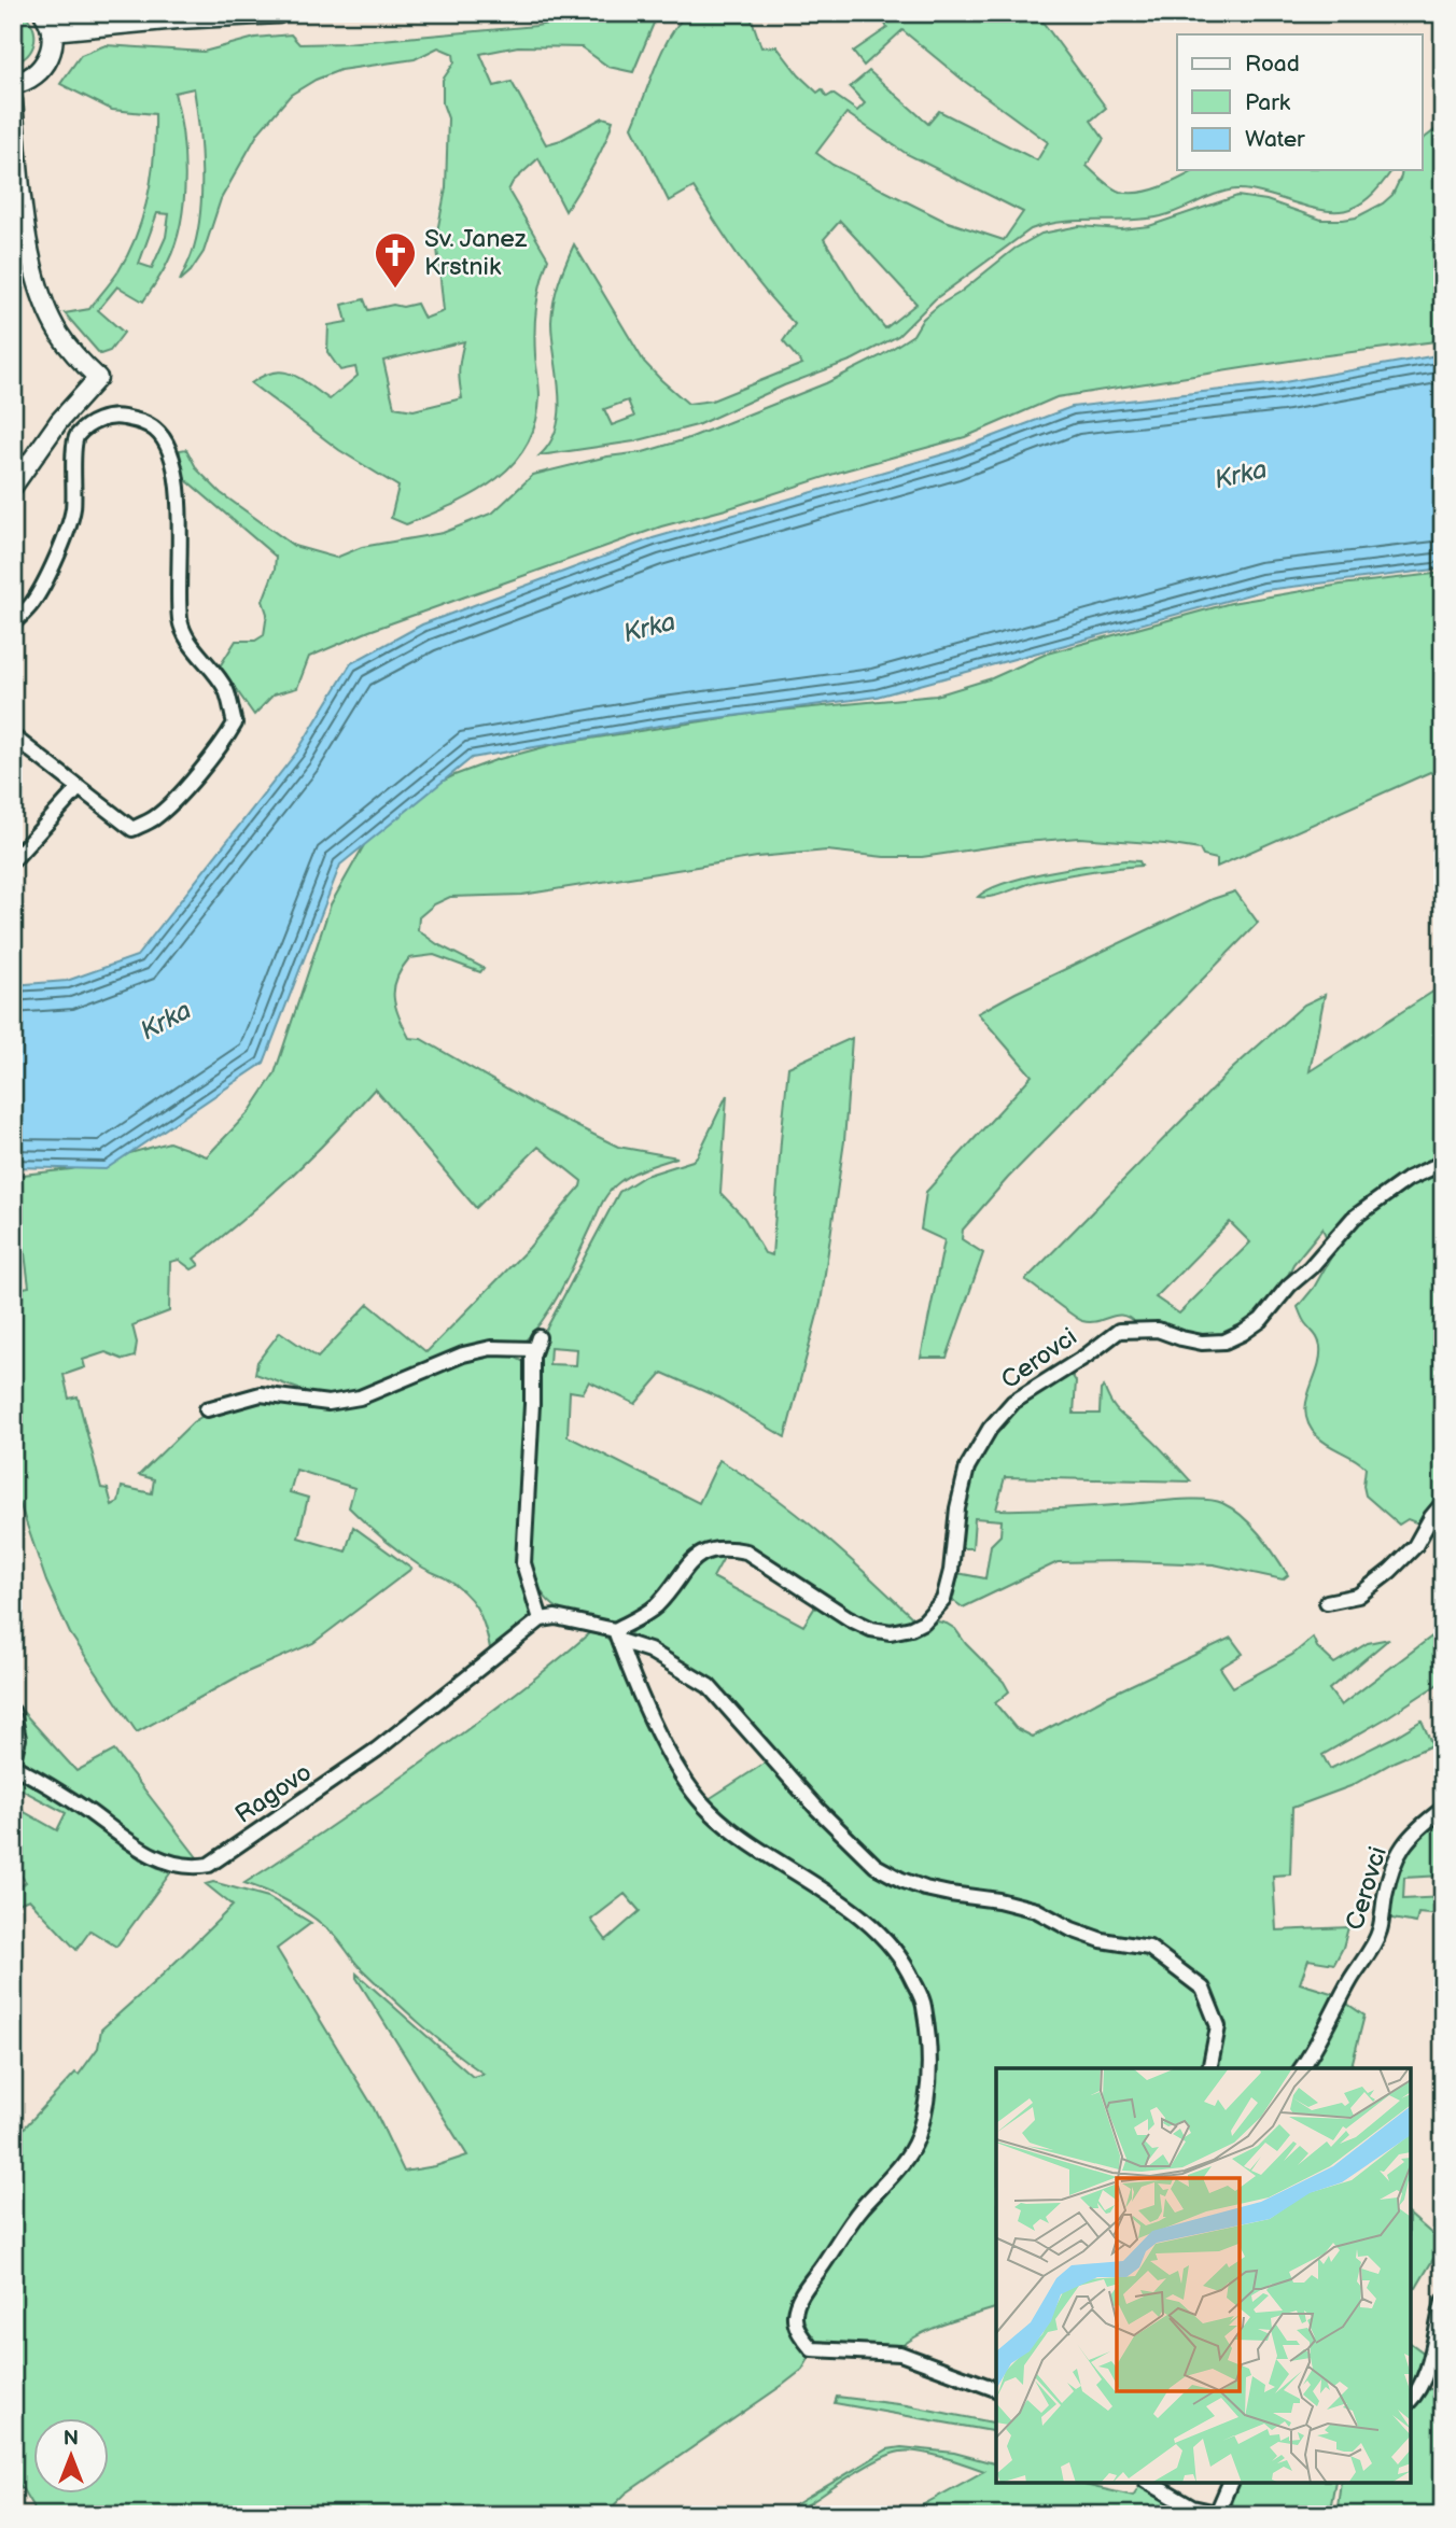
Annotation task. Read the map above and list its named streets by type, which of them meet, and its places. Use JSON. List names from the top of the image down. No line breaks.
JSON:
{"streets":{"street":["Cerovci","Ragovo"]},"water":["Krka"],"places":{"church":["Sv. Janez Krstnik"]},"legend":["Road","Park","Water"],"north":"top"}
